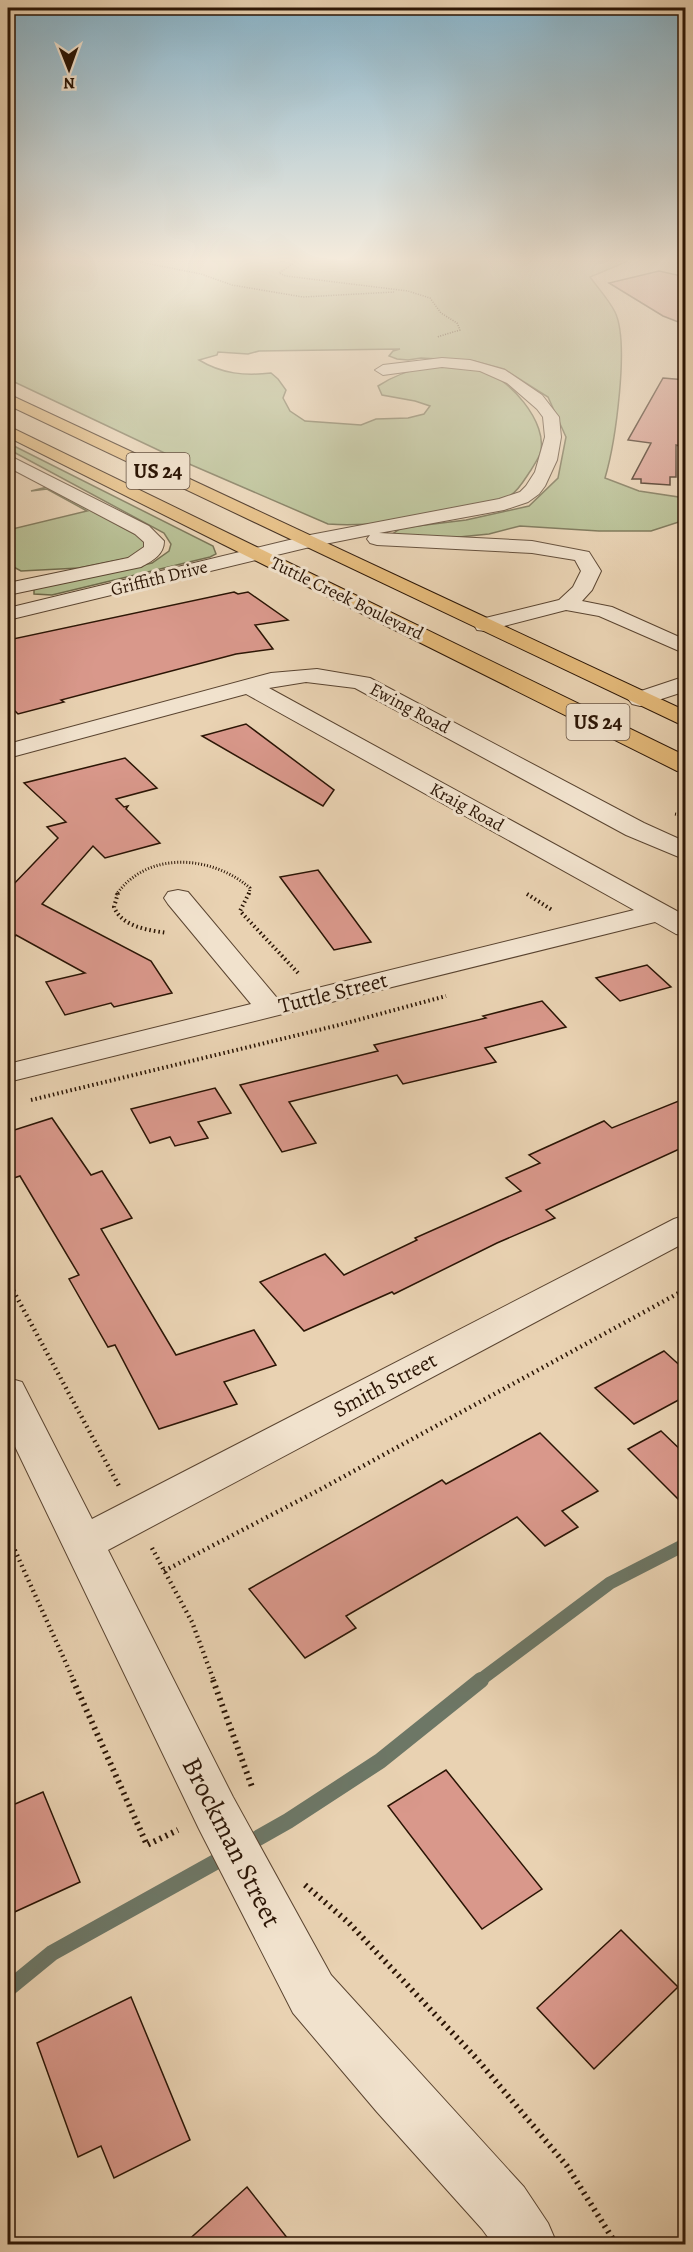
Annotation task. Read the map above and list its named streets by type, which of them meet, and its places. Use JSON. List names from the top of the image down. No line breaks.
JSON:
{"streets":{"highway":["US 24","Tuttle Creek Boulevard"],"street":["Griffith Drive","Ewing Road","Kraig Road","Tuttle Street","Smith Street","Brockman Street"]},"crossings":[["Griffith Drive","Tuttle Creek Boulevard"],["Ewing Road","Kraig Road"],["Kraig Road","Tuttle Street"],["Smith Street","Brockman Street"]],"north":"bottom"}
